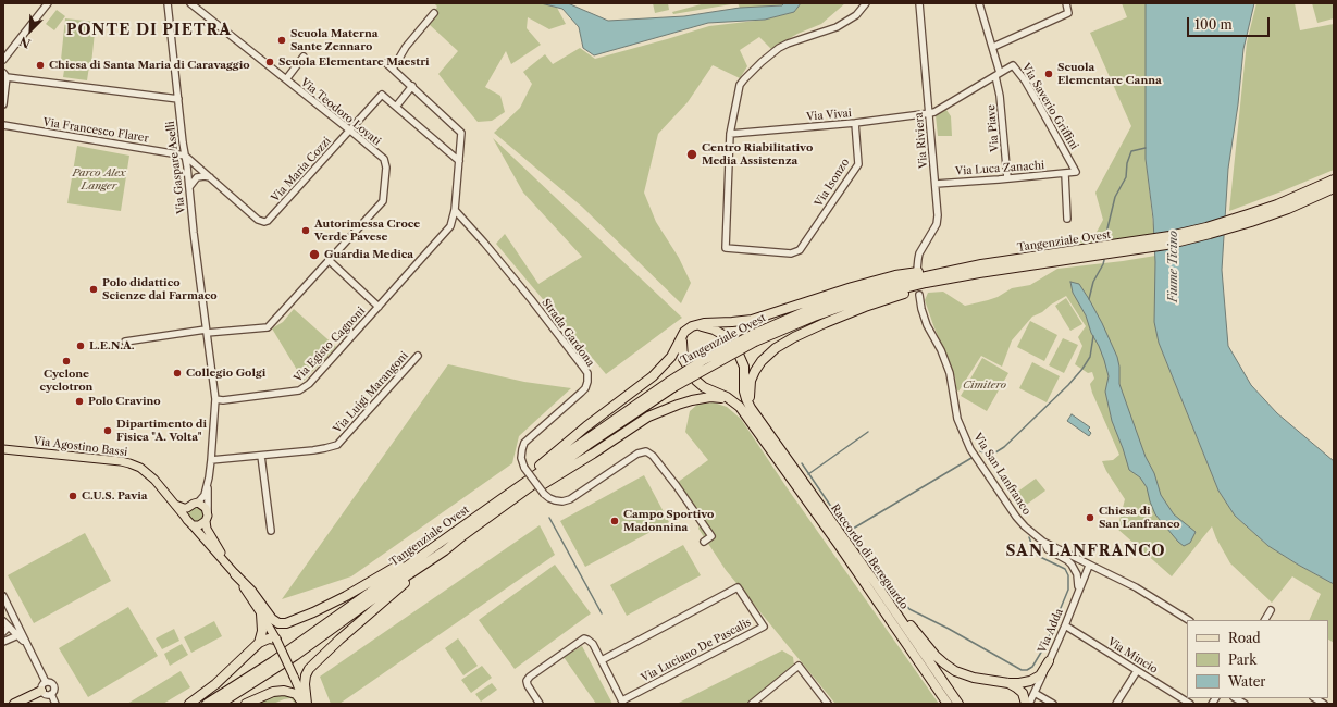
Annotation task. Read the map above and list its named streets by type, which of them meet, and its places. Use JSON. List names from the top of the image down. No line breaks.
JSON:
{"streets":{"highway":["Tangenziale Ovest","Raccordo di Bereguardo"],"main road":["Via Agostino Bassi"],"street":["Via Saverio Griffini","Via Teodoro Lovati","Via Vivai","Via Piave","Via Francesco Flarer","Via Riviera","Via Gaspare Aselli","Via Luca Zanachi","Via Maria Cozzi","Via Isonzo","Strada Gardona","Via Egisto Cagnoni","Via Luigi Marangoni","Via San Lanfranco","Via Adda","Via Luciano De Pascalis","Via Mincio"]},"crossings":[["Via Saverio Griffini","Via Vivai"],["Via Saverio Griffini","Via Piave"],["Via Saverio Griffini","Via Riviera"],["Via Saverio Griffini","Via Luca Zanachi"],["Via Teodoro Lovati","Via Maria Cozzi"],["Via Vivai","Via Riviera"],["Via Vivai","Via Isonzo"],["Via Piave","Via Luca Zanachi"],["Via Francesco Flarer","Via Gaspare Aselli"],["Via Riviera","Via Luca Zanachi"],["Via Gaspare Aselli","Via Egisto Cagnoni"],["Via Gaspare Aselli","Via Luigi Marangoni"],["Via Gaspare Aselli","Via Agostino Bassi"],["Strada Gardona","Via Egisto Cagnoni"],["Via San Lanfranco","Via Adda"],["Via Adda","Via Mincio"]],"districts":["PONTE DI PIETRA","SAN LANFRANCO"],"water":["Fiume Ticino"],"parks":["Parco Alex Langer","Cimitero"],"places":["Scuola Materna Sante Zennaro","Scuola Elementare Maestri","Chiesa di Santa Maria di Caravaggio","Scuola Elementare Canna","Centro Riabilitativo Media Assistenza","Autorimessa Croce Verde Pavese","Guardia Medica","Polo didattico Scienze dal Farmaco","L.E.N.A.","Cyclone cyclotron","Collegio Golgi","Polo Cravino","Dipartimento di Fisica \"A. Volta\"","C.U.S. Pavia","Chiesa di San Lanfranco","Campo Sportivo Madonnina"],"legend":["Road","Park","Water"],"scale_bar":"100 m","north":"bottom left"}
